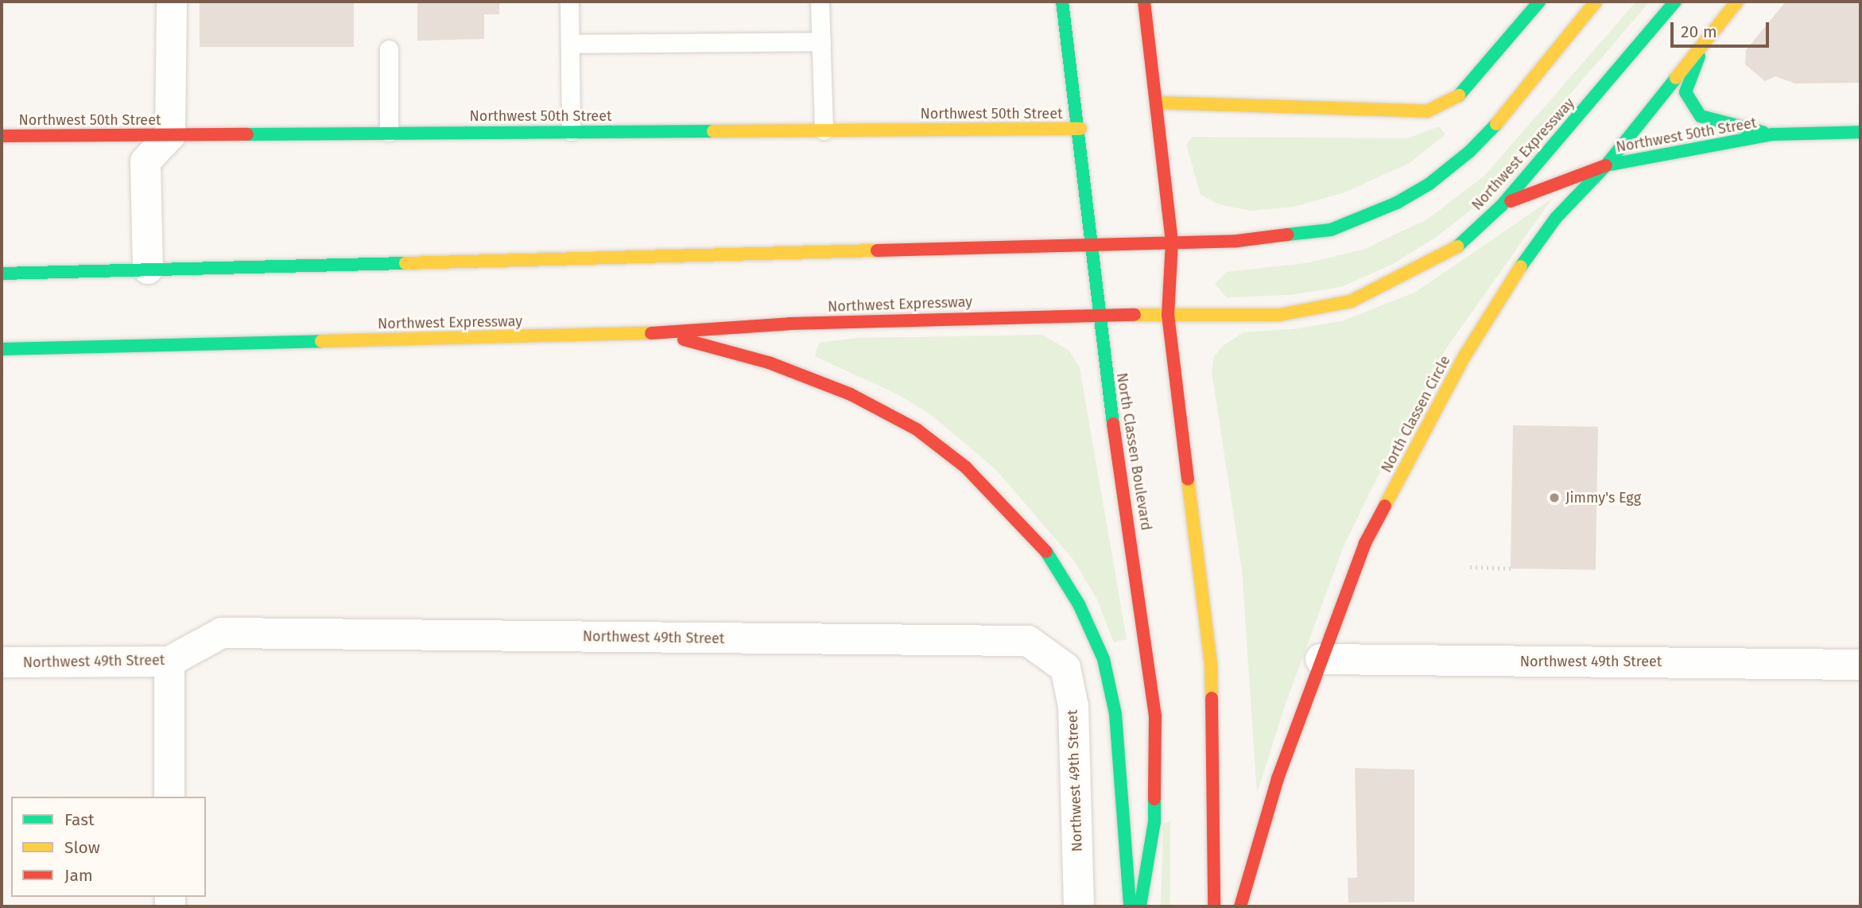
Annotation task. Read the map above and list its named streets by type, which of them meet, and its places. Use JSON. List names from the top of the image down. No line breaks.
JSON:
{"streets":{"main road":["Northwest 50th Street","Northwest Expressway","North Classen Circle","North Classen Boulevard"],"street":["Northwest 49th Street"]},"crossings":[["Northwest 50th Street","Northwest Expressway"],["Northwest 50th Street","North Classen Circle"],["Northwest 50th Street","North Classen Boulevard"],["Northwest Expressway","North Classen Boulevard"],["North Classen Circle","Northwest 49th Street"]],"places":["Jimmy's Egg"],"legend":["Fast","Slow","Jam"],"scale_bar":"20 m"}
